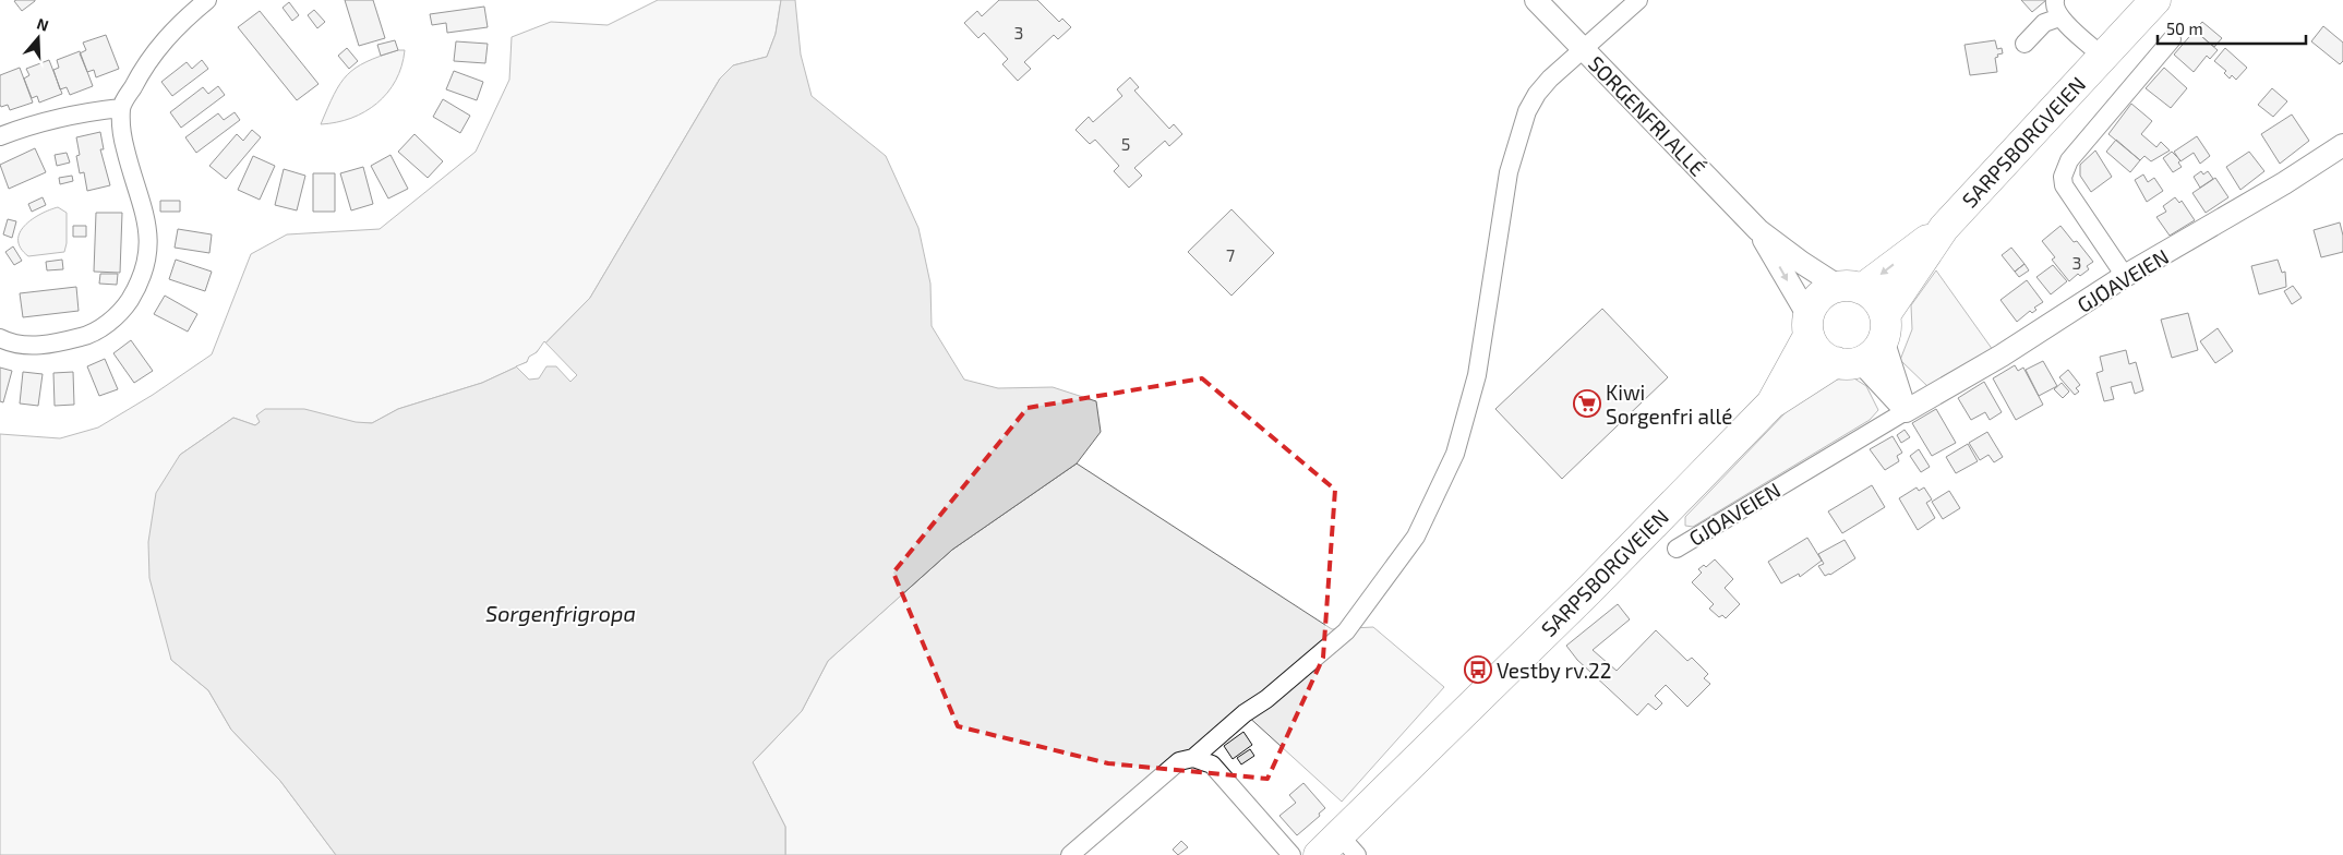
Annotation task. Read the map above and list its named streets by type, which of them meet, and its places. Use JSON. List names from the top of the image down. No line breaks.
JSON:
{"streets":{"highway":["SARPSBORGVEIEN"],"street":["SORGENFRI ALLÉ","GJØAVEIEN"]},"water":["Sorgenfrigropa"],"places":{"supermarket":["Kiwi Sorgenfri allé"],"bus stop":["Vestby rv.22"]},"house_numbers":["3","5","7","3"],"scale_bar":"50 m","north":"top"}
